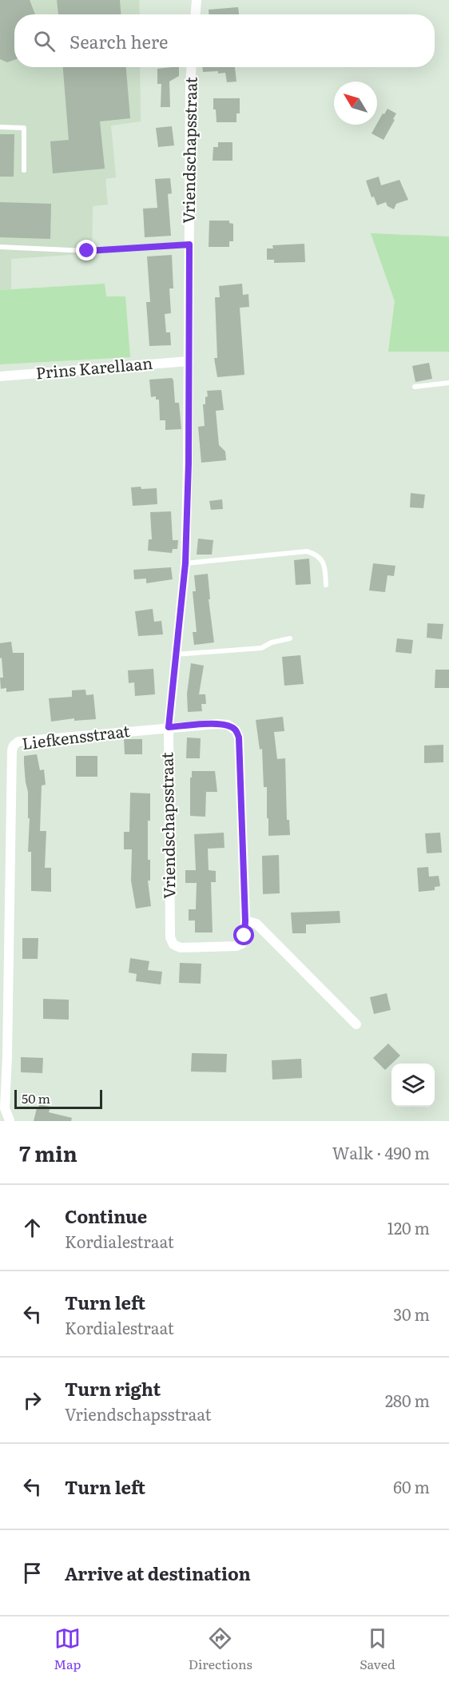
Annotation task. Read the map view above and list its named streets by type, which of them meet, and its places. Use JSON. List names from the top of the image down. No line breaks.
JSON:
{"streets":{"street":["Vriendschapsstraat","Prins Karellaan","Liefkensstraat"]},"crossings":[["Vriendschapsstraat","Prins Karellaan"],["Vriendschapsstraat","Liefkensstraat"]],"scale_bar":"50 m","north":"top left","page":{"search":"Search here","scale":"50 m","heading":["7 min","Walk · 490 m"],"list":[["Continue","Kordialestraat","120 m"],["Turn left","Kordialestraat","30 m"],["Turn right","Vriendschapsstraat","280 m"],["Turn left","60 m"],"Arrive at destination"],"nav":["Map","Directions","Saved"]}}
